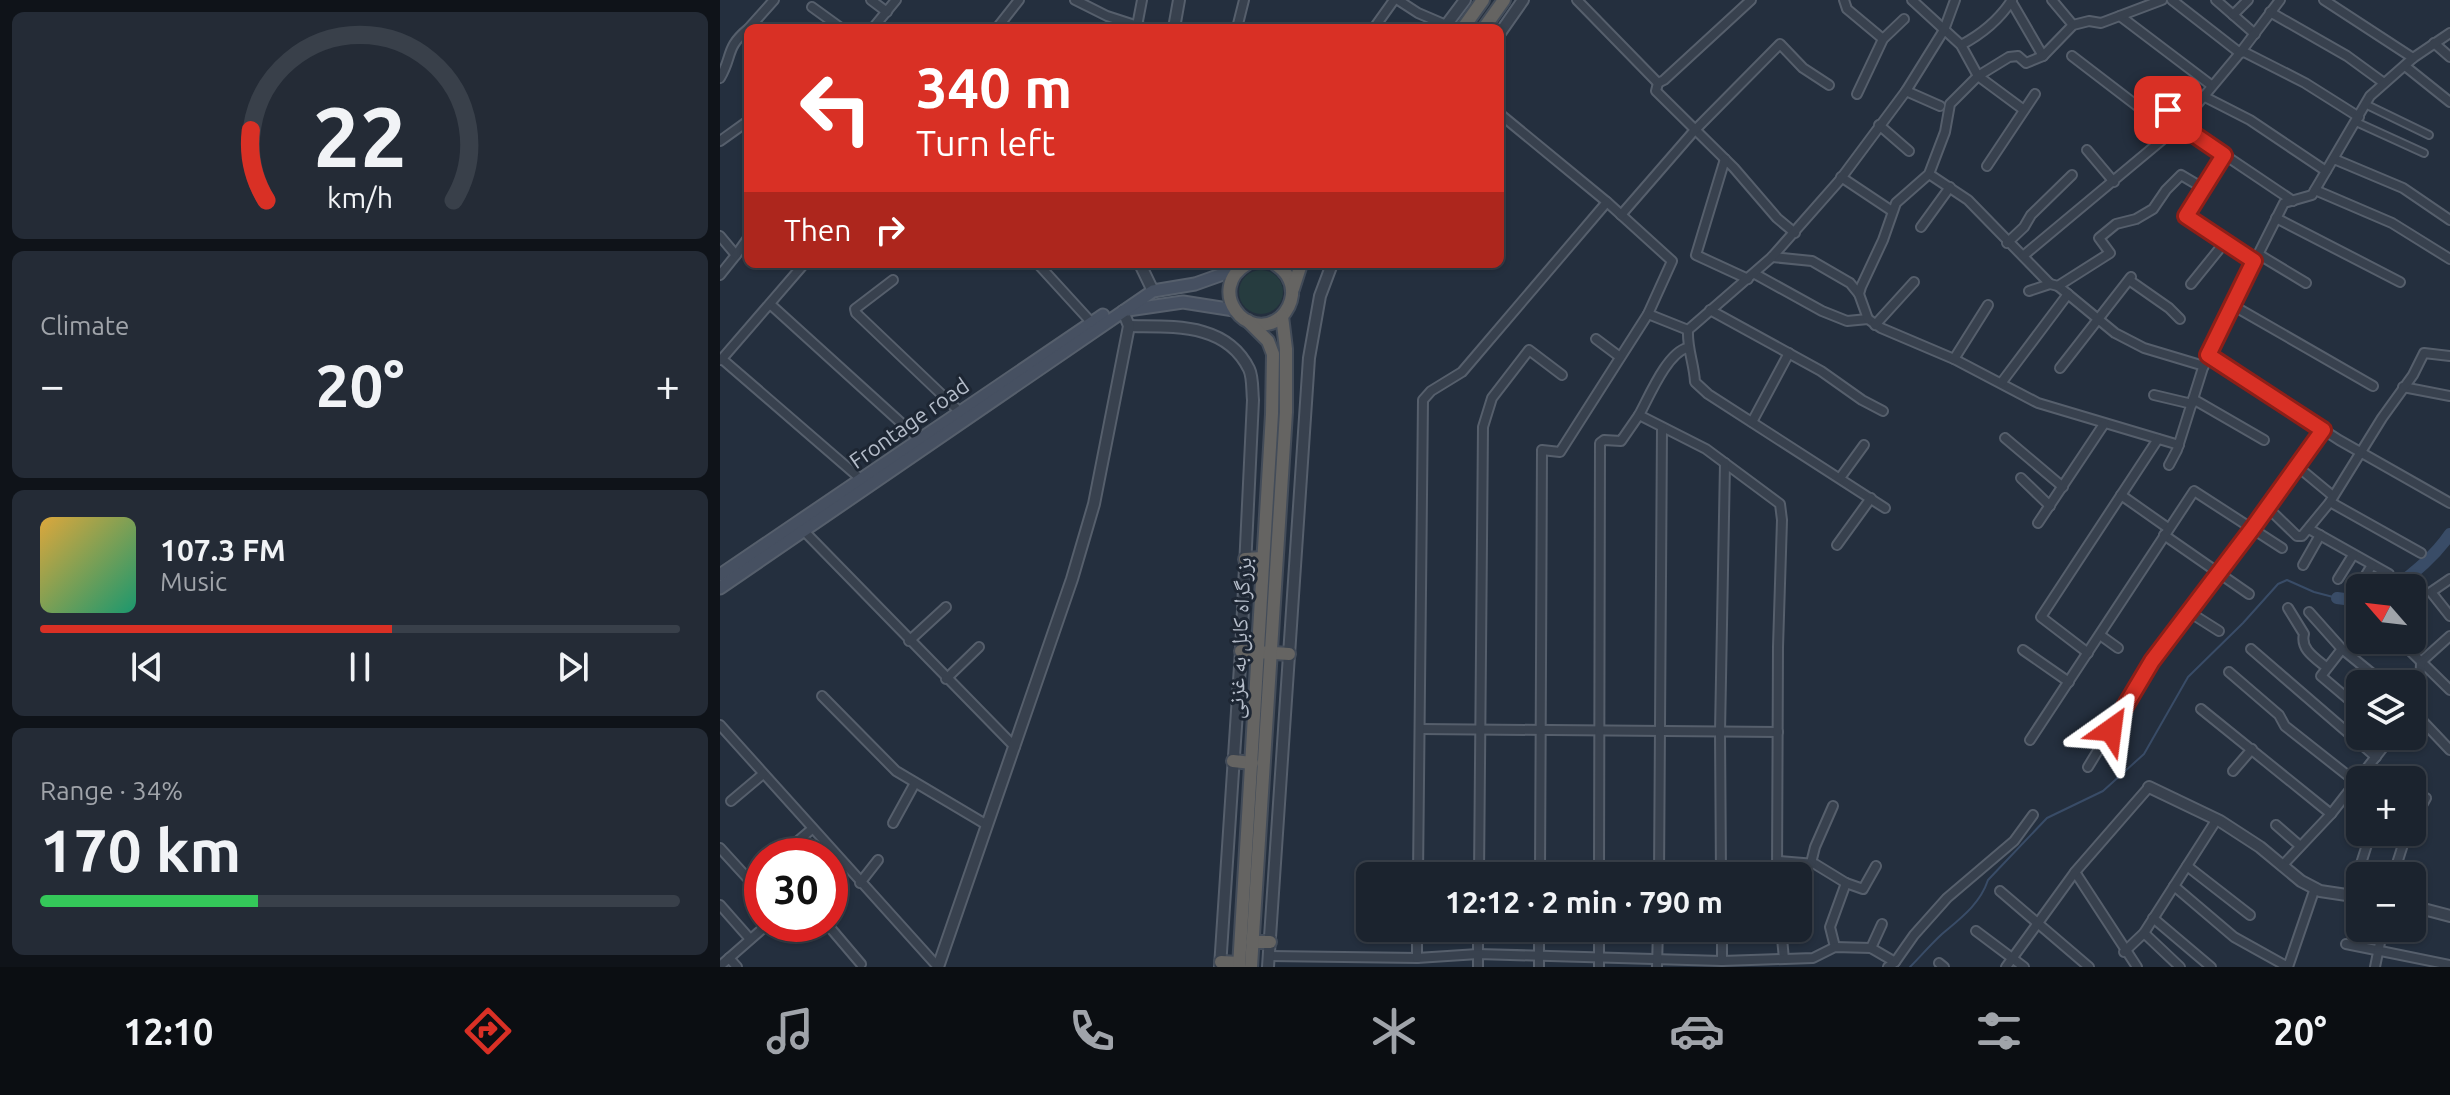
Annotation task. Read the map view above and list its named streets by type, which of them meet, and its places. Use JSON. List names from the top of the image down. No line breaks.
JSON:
{"streets":{"highway":["بزرگراه کابل به غزنی"],"main road":["Frontage road"]},"north":"top left","page":{"turn":["340 m","Turn left"],"then":"Then","tile":["Climate",["Range · 34%","170 km"]],"heat":["−","20°","+"],"song":["107.3 FM","Music"],"map_buttons":["+","−"],"limit":"30","trip":"12:12 · 2 min · 790 m","tabs":["12:10","20°"],"gauge":["22","km/h"]}}
